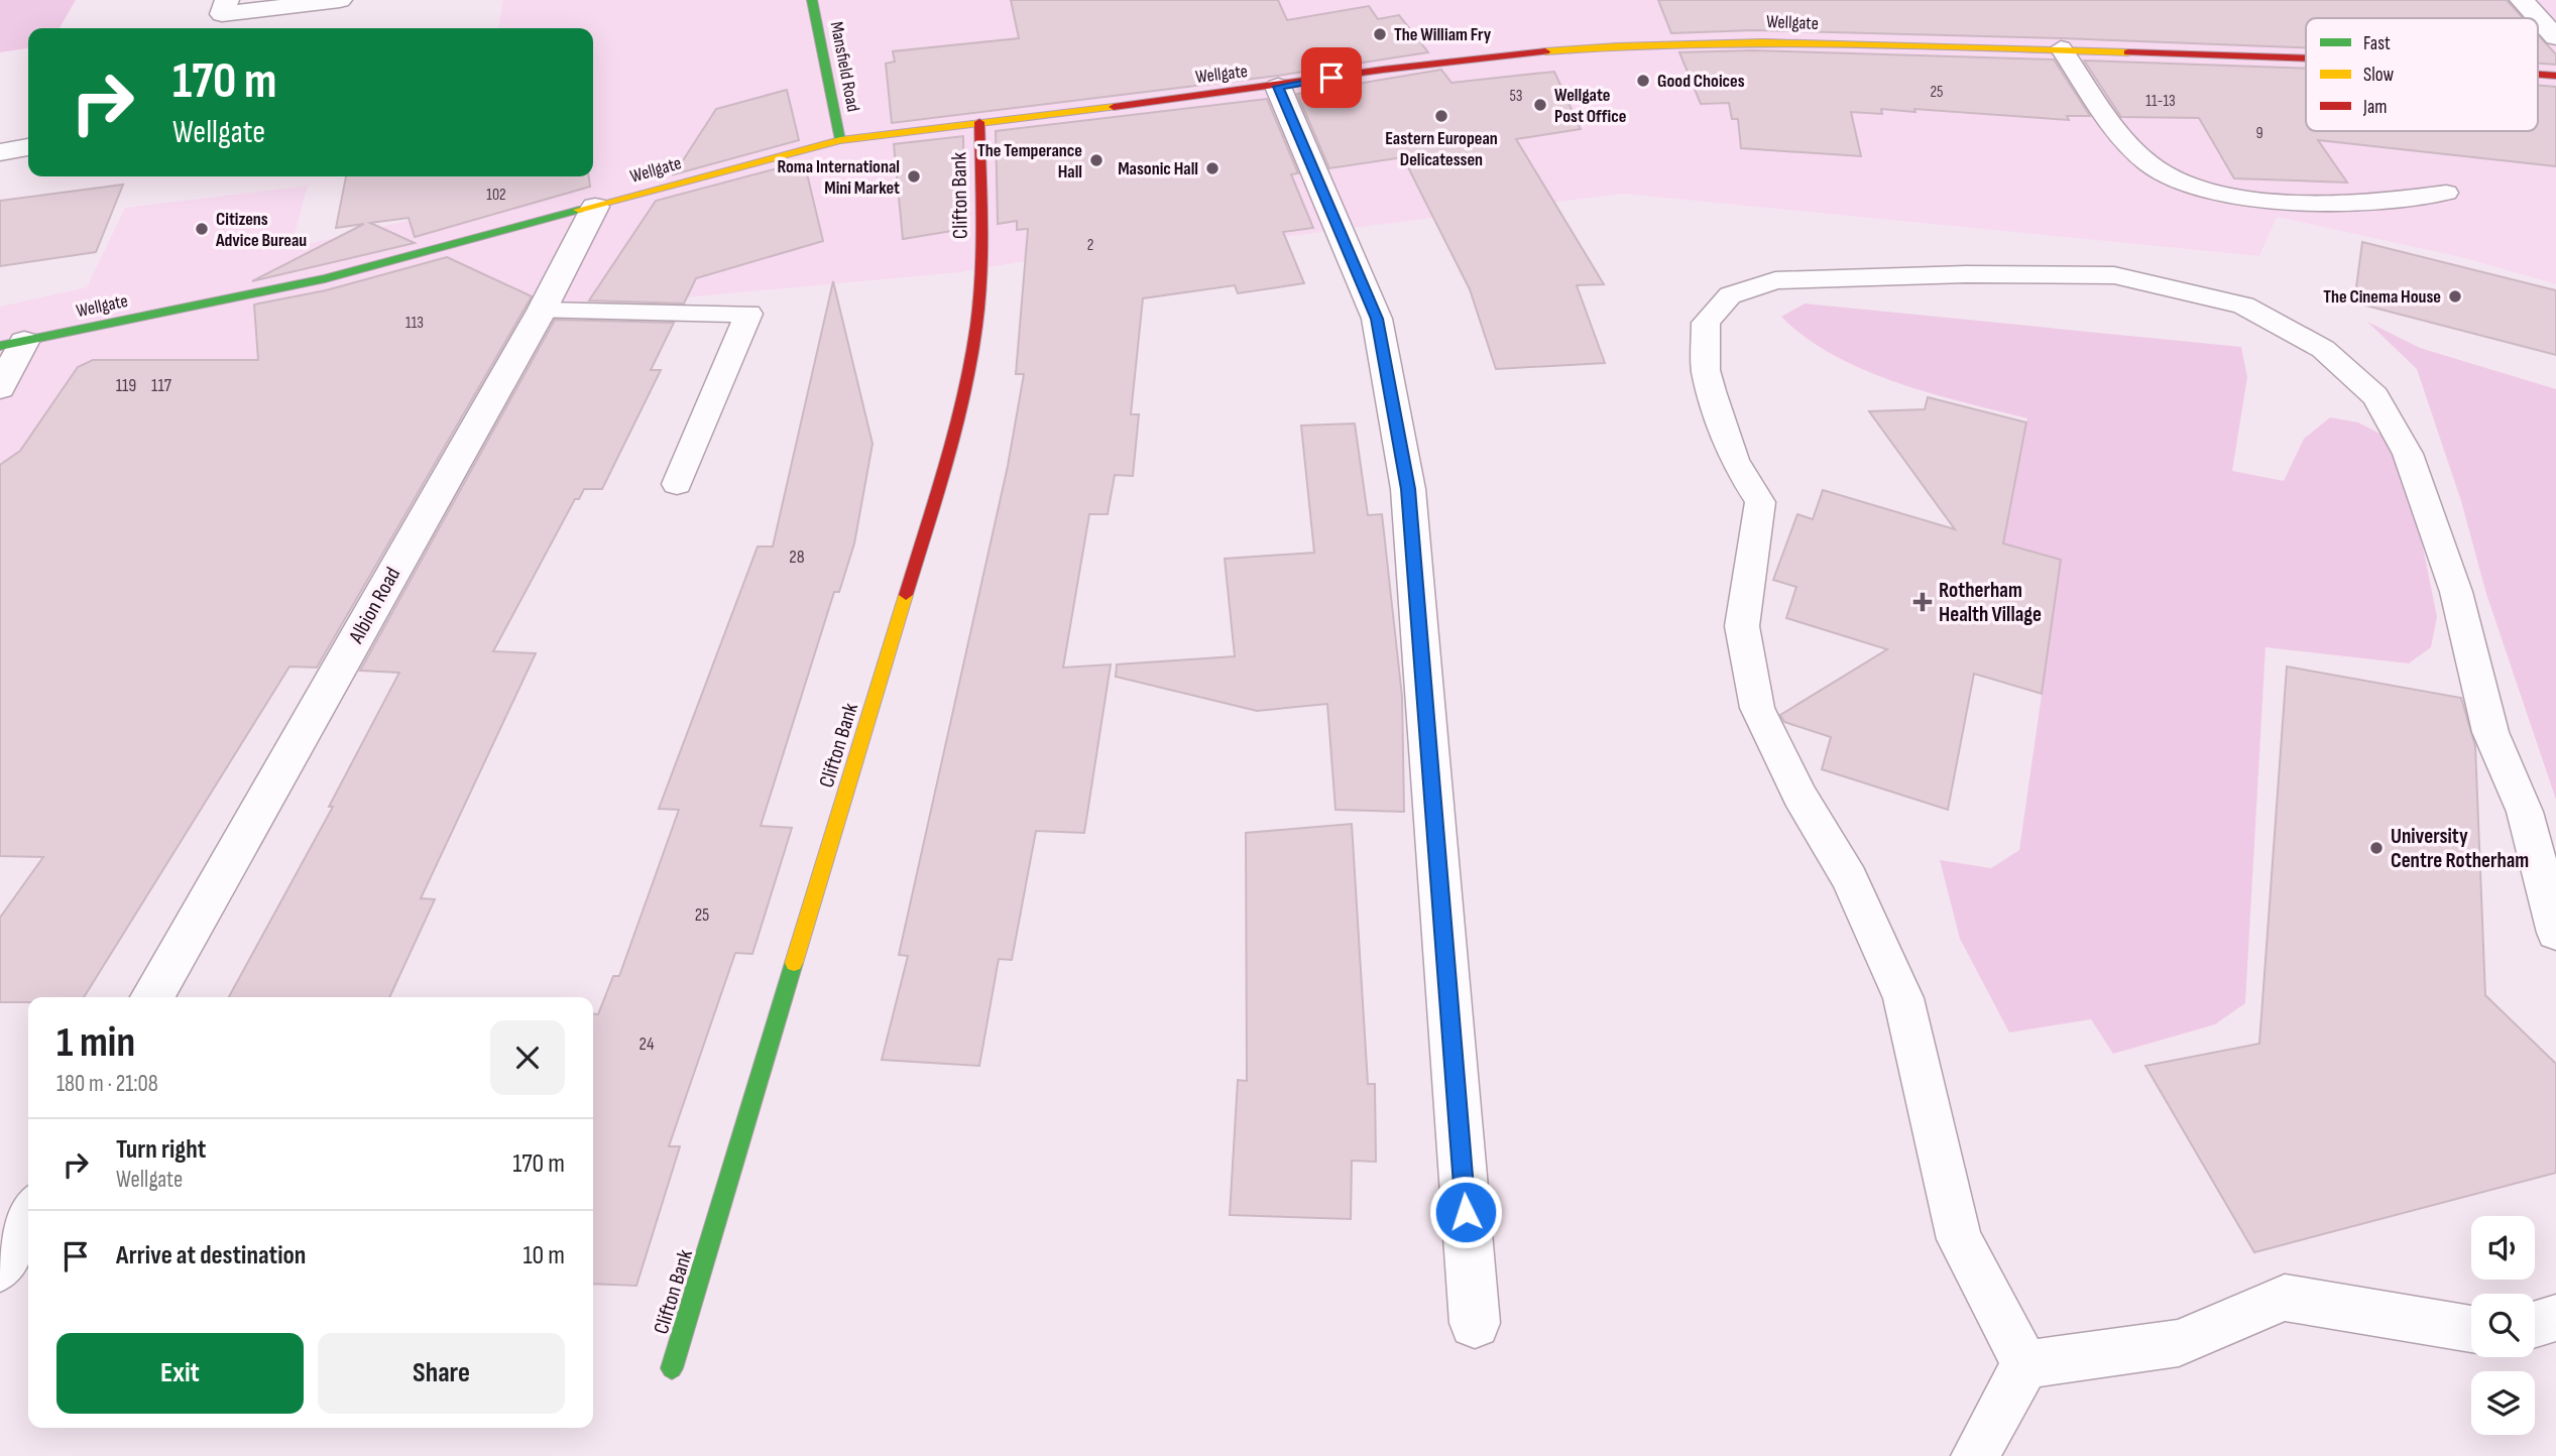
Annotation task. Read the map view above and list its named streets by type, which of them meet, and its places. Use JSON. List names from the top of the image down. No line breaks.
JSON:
{"streets":{"street":["Wellgate","Mansfield Road","Clifton Bank","Albion Road"]},"crossings":[["Wellgate","Mansfield Road"],["Wellgate","Clifton Bank"],["Wellgate","Albion Road"]],"places":{"other":["The William Fry","Good Choices","Wellgate Post Office","Eastern European Delicatessen","The Temperance Hall","Masonic Hall","Roma International Mini Market","Citizens Advice Bureau","The Cinema House","University Centre Rotherham"],"health":["Rotherham Health Village"]},"house_numbers":["25","53","11-13","9","102","2","113","119","117","28","25","24"],"legend":["Fast","Slow","Jam"],"page":{"turn":["170 m","Wellgate"],"heading":["1 min","180 m · 21:08"],"list":[{"name":"Turn right","note":"Wellgate","value":"170 m"},{"name":"Arrive at destination","value":"10 m"}],"buttons":["Exit","Share"]}}
